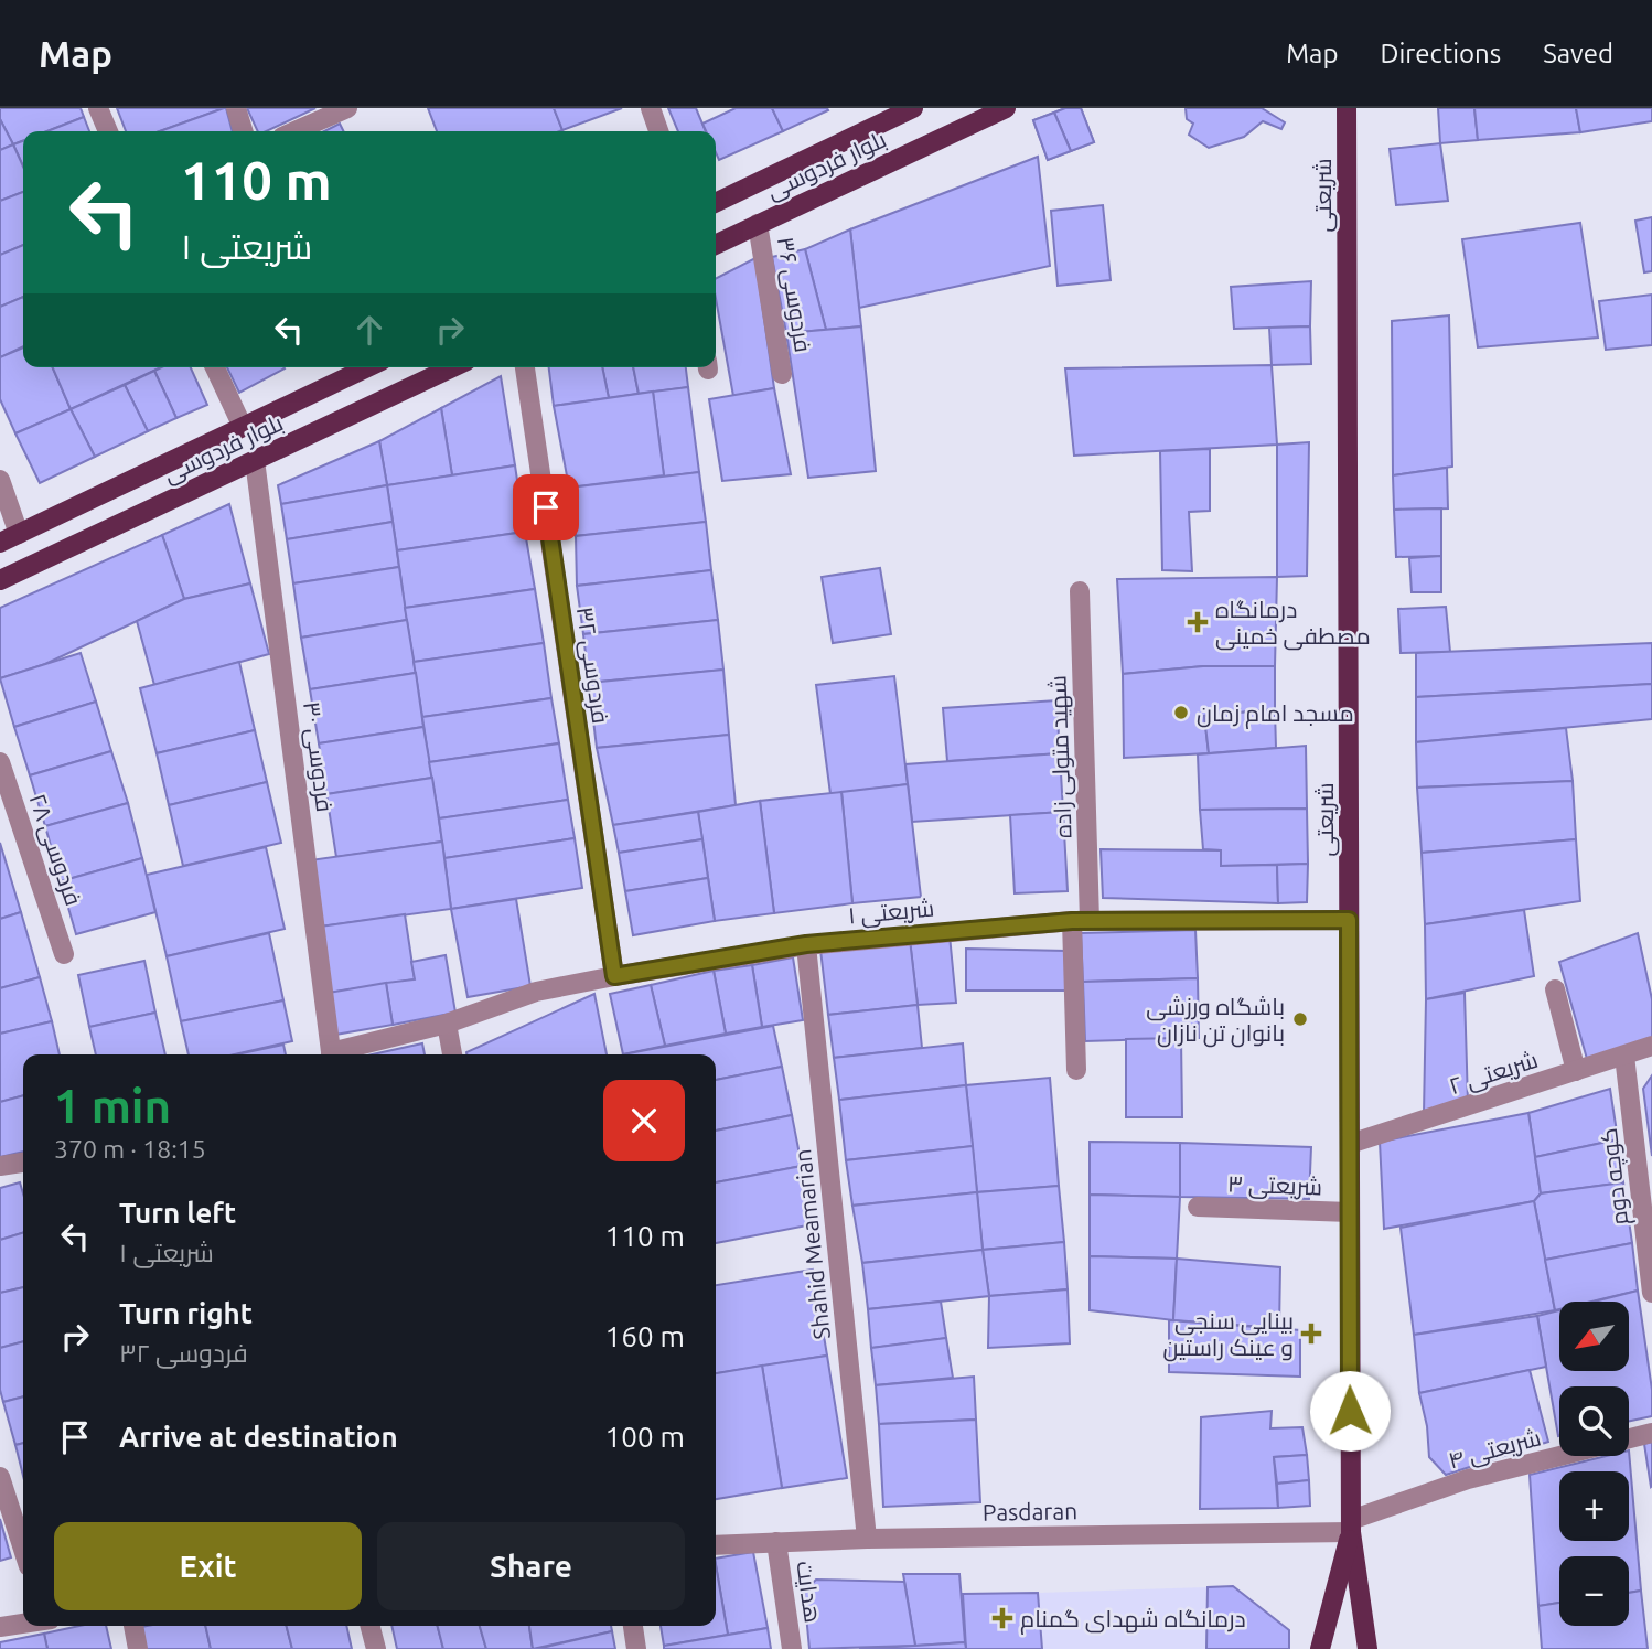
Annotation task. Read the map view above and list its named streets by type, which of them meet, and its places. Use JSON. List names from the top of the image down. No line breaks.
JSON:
{"streets":{"main road":["بلوار فردوسی","شریعتی"],"street":["فردوسی ۳۶","فردوسی ۳۲","فردوسی ۳۰","شهید متولی زاده","فردوسی ۲۸","شریعتی ۱","شریعتی ۲","کوچه دوم","شریعتی ۳","Shahid Meamarian","شریعتی ۴","Pasdaran","هدایت"]},"crossings":[["بلوار فردوسی","فردوسی ۳۶"],["بلوار فردوسی","فردوسی ۳۰"],["شریعتی","شریعتی ۱"],["شریعتی","شریعتی ۲"],["شریعتی","شریعتی ۳"],["شریعتی","شریعتی ۴"],["شریعتی","Pasdaran"],["فردوسی ۳۲","شریعتی ۱"],["شهید متولی زاده","شریعتی ۱"],["شریعتی ۱","Shahid Meamarian"],["شریعتی ۲","کوچه دوم"],["Shahid Meamarian","Pasdaran"],["شریعتی ۴","Pasdaran"],["Pasdaran","هدایت"]],"places":{"health":["درمانگاه مصطفی خمینی","بینایی سنجی و عینک راستین","درمانگاه شهدای گمنام"],"other":["مسجد امام زمان","باشگاه ورزشی بانوان تن نازان"]},"north":"bottom left","page":{"header":"Map","nav":["Map","Directions","Saved"],"turn":["110 m","شریعتی ۱"],"heading":["1 min","370 m · 18:15"],"list":[{"name":"Turn left","note":"شریعتی ۱","value":"110 m"},{"name":"Turn right","note":"فردوسی ۳۲","value":"160 m"},{"name":"Arrive at destination","value":"100 m"}],"map_buttons":["+","−"],"buttons":["Exit","Share"]}}
